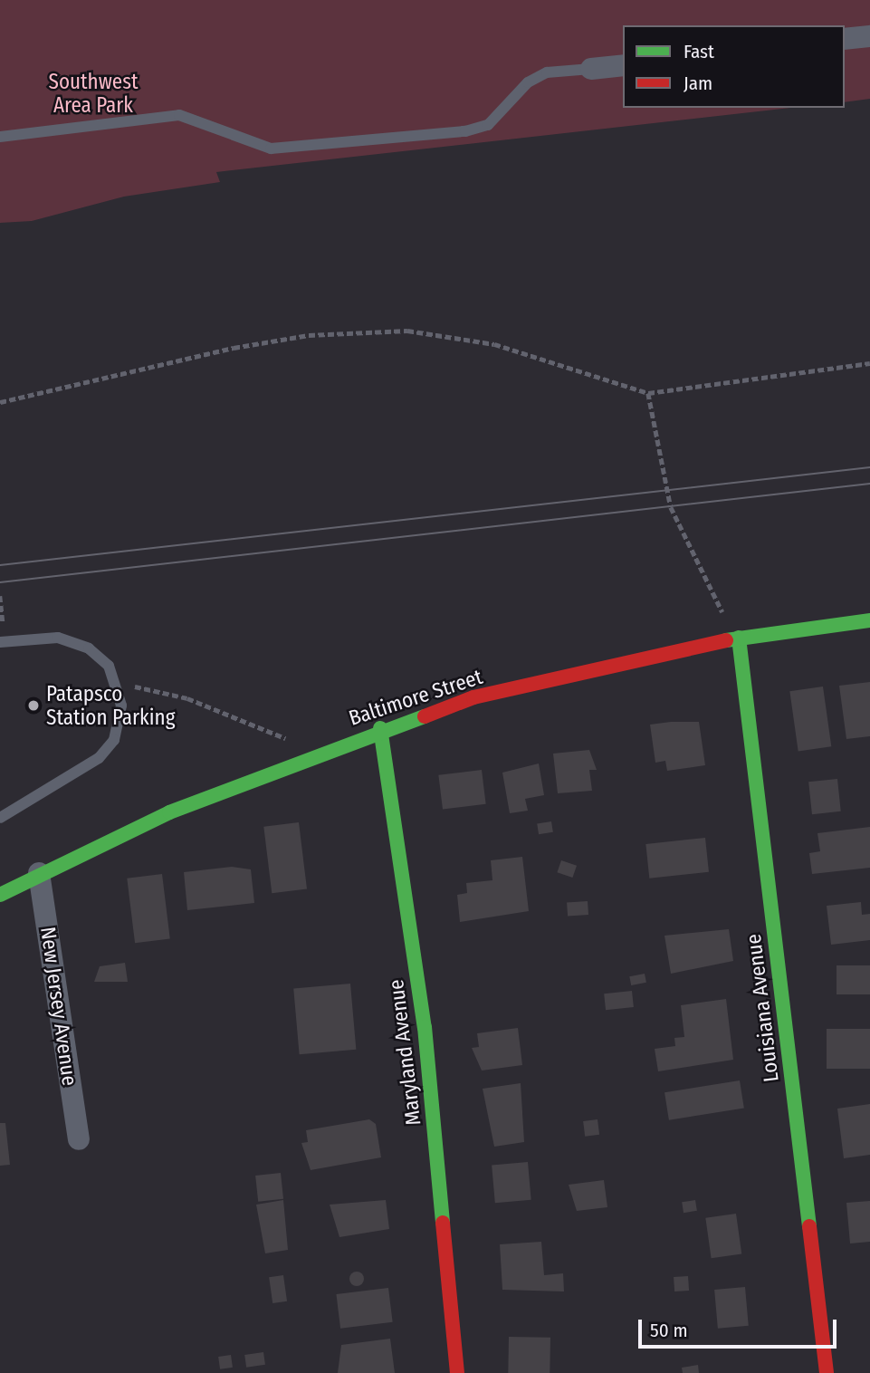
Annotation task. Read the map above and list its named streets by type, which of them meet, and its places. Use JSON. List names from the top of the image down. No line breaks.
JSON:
{"streets":{"street":["Baltimore Street","New Jersey Avenue","Louisiana Avenue","Maryland Avenue"]},"crossings":[["Baltimore Street","New Jersey Avenue"],["Baltimore Street","Louisiana Avenue"],["Baltimore Street","Maryland Avenue"]],"parks":["Southwest Area Park"],"places":["Patapsco Station Parking"],"legend":["Fast","Jam"],"scale_bar":"50 m"}
